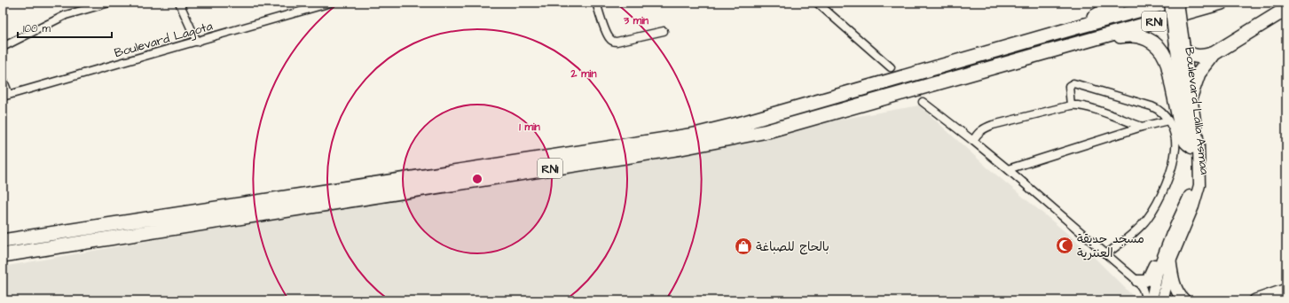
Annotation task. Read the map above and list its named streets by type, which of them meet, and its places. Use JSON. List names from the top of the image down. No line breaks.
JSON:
{"streets":{"highway":["RN1"],"main road":["Boulevard Lalla Asmaa"],"street":["Boulevard Lagota"]},"places":{"mosque":["مسجد حديقة العنترية"],"shop":["بالحاج للصباغة"]},"scale_bar":"100 m","rings":["3 min","2 min","1 min"]}
